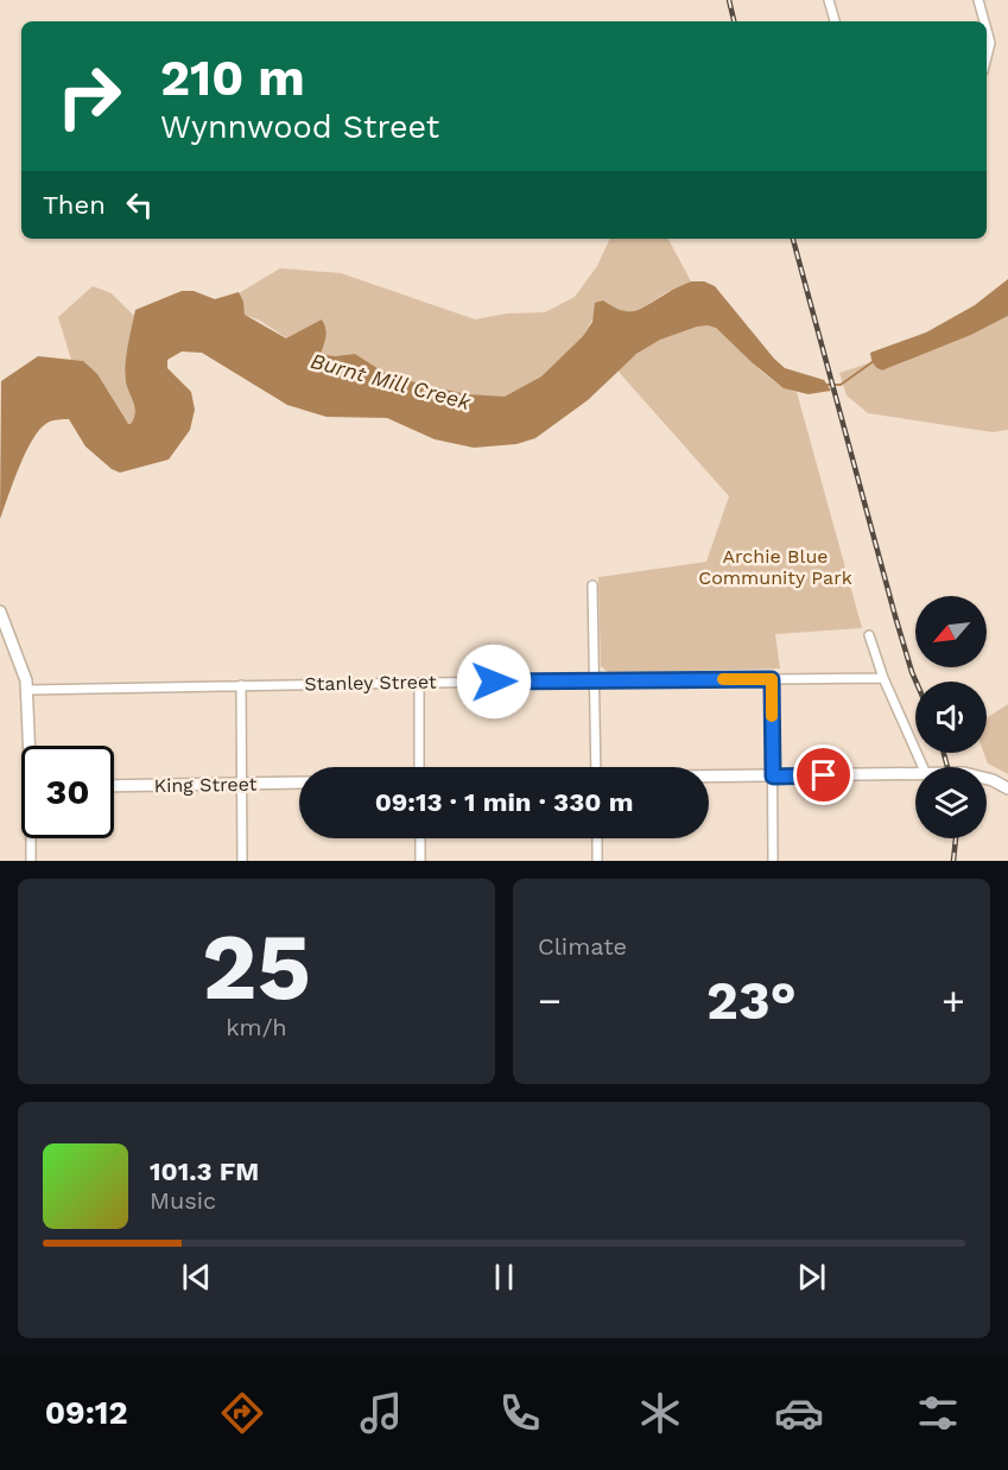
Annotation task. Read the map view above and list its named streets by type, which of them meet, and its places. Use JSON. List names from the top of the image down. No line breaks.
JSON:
{"streets":{"street":["Stanley Street","King Street"]},"water":["Burnt Mill Creek"],"parks":["Archie Blue Community Park"],"north":"bottom left","page":{"turn":["210 m","Wynnwood Street"],"then":"Then","limit":"30","trip":"09:13 · 1 min · 330 m","tile":[["25","km/h"],"Climate"],"heat":["−","23°","+"],"song":["101.3 FM","Music"],"tabs":"09:12"}}
